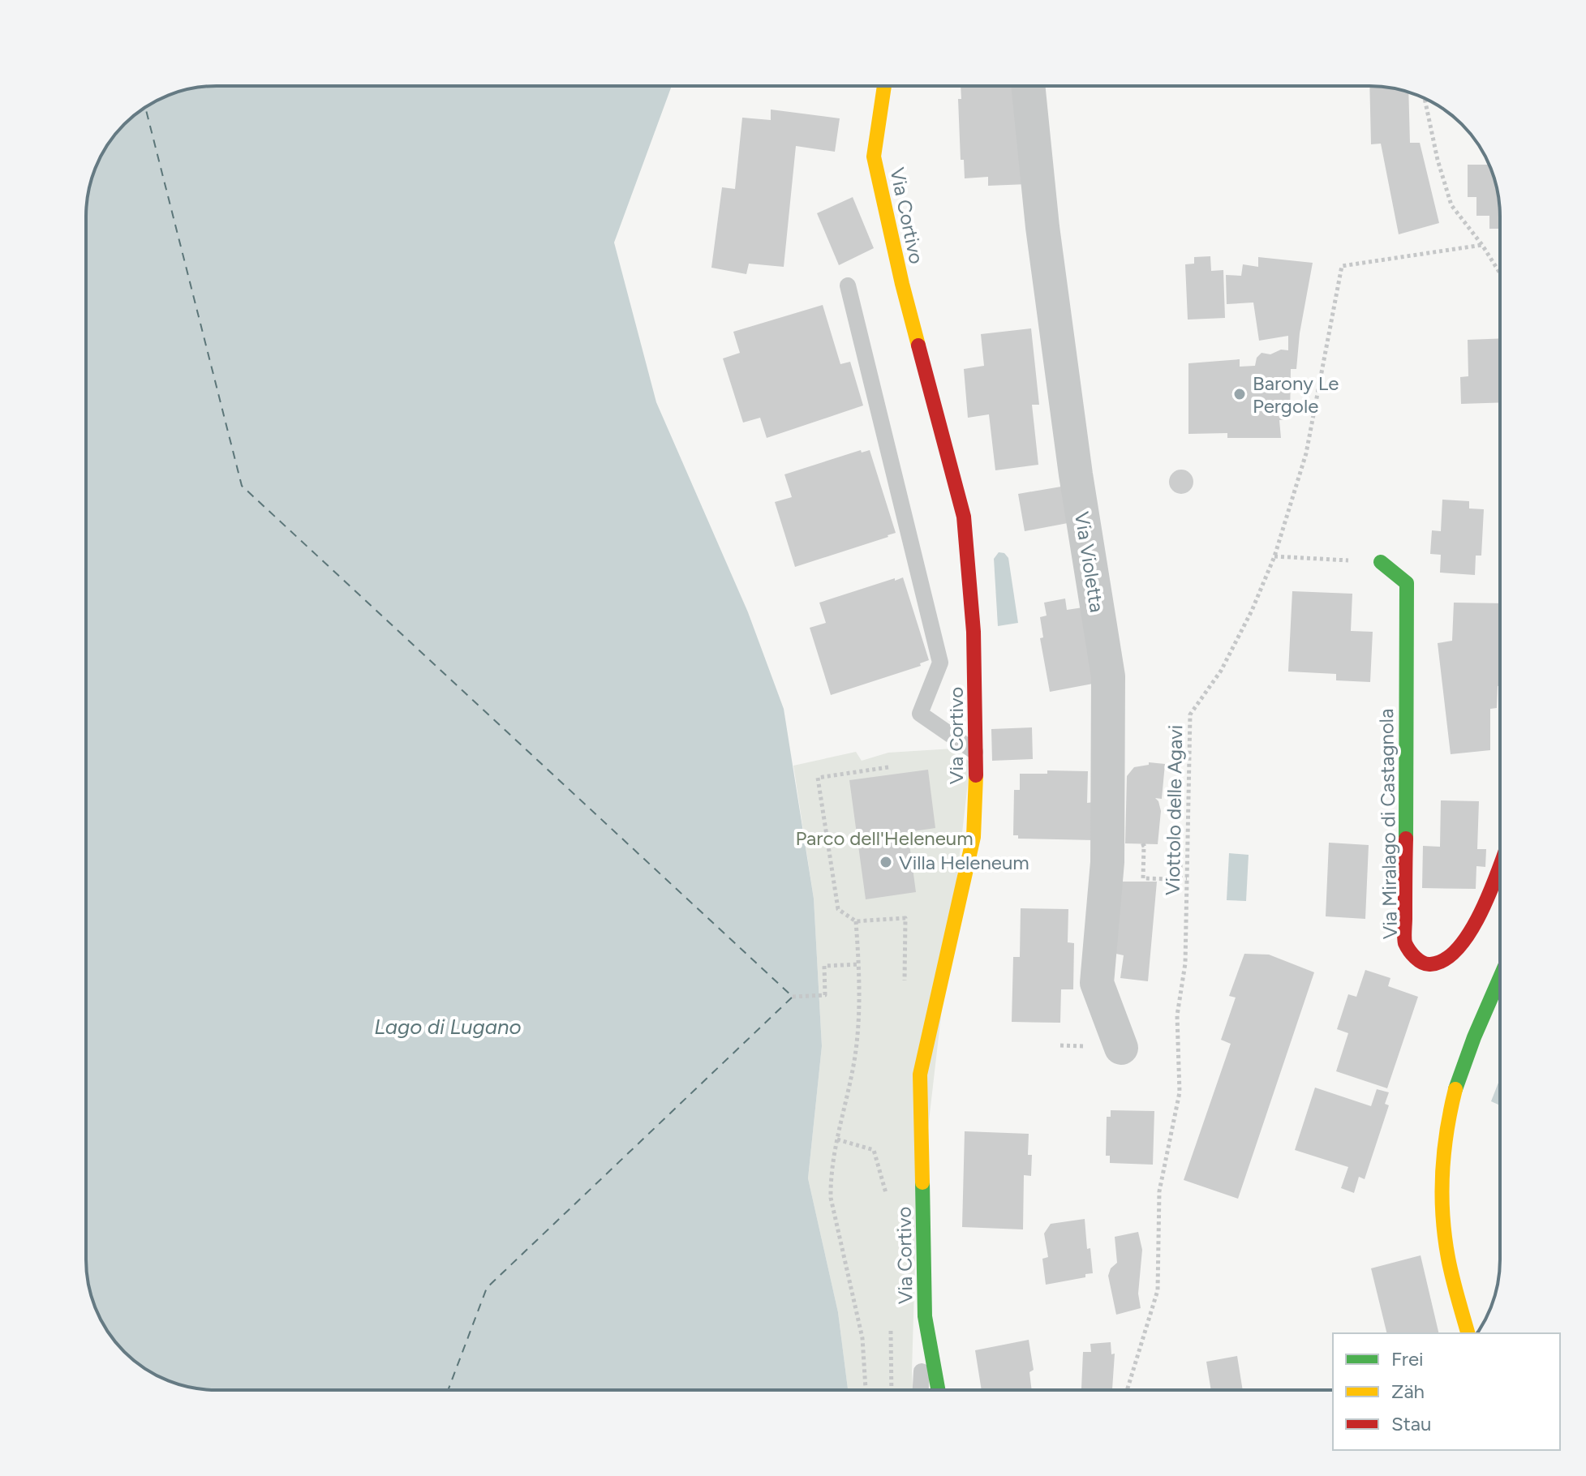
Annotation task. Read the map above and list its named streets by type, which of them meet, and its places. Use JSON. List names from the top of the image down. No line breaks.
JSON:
{"streets":{"street":["Via Cortivo","Via Violetta","Via Miralago di Castagnola"],"path":["Viottolo delle Agavi"]},"water":["Lago di Lugano"],"parks":["Parco dell'Heleneum"],"places":["Barony Le Pergole","Villa Heleneum"],"legend":["Frei","Zäh","Stau"]}
